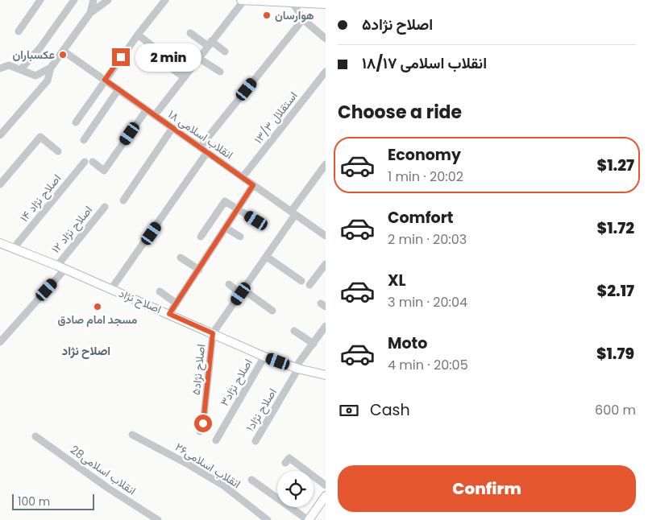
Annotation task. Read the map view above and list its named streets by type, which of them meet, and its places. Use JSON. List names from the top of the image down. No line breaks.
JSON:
{"streets":{"main road":["اصلاح نژاد"],"street":["۱۳/۳ استقلال","۱۸ انقلاب اسلامی","۱۴ اصلاح نژاد","۱۲ اصلاح نژاد","اصلاح نژاد۵","اصلاح نژاد۳","اصلاح نژاد۱","انقلاب اسلامی۲۶","28انقلاب اسلامی"]},"crossings":[["۱۳/۳ استقلال","۱۸ انقلاب اسلامی"],["۱۴ اصلاح نژاد","اصلاح نژاد"],["۱۲ اصلاح نژاد","اصلاح نژاد"],["اصلاح نژاد","اصلاح نژاد۵"],["اصلاح نژاد","اصلاح نژاد۳"],["اصلاح نژاد","اصلاح نژاد۱"]],"districts":["اصلاح نژاد"],"places":["هوارسان","عکسباران","مسجد امام صادق"],"scale_bar":"100 m","page":{"banner":["اصلاح نژاد۵","۱۸/۱۷ انقلاب اسلامی"],"bubble":"2 min","heading":"Choose a ride","list":[{"name":"Economy","note":"1 min · 20:02","value":"$1.27"},{"name":"Comfort","note":"2 min · 20:03","value":"$1.72"},{"name":"XL","note":"3 min · 20:04","value":"$2.17"},{"name":"Moto","note":"4 min · 20:05","value":"$1.79"}],"pay":["Cash","600 m"],"buttons":"Confirm","scale":"100 m"}}
